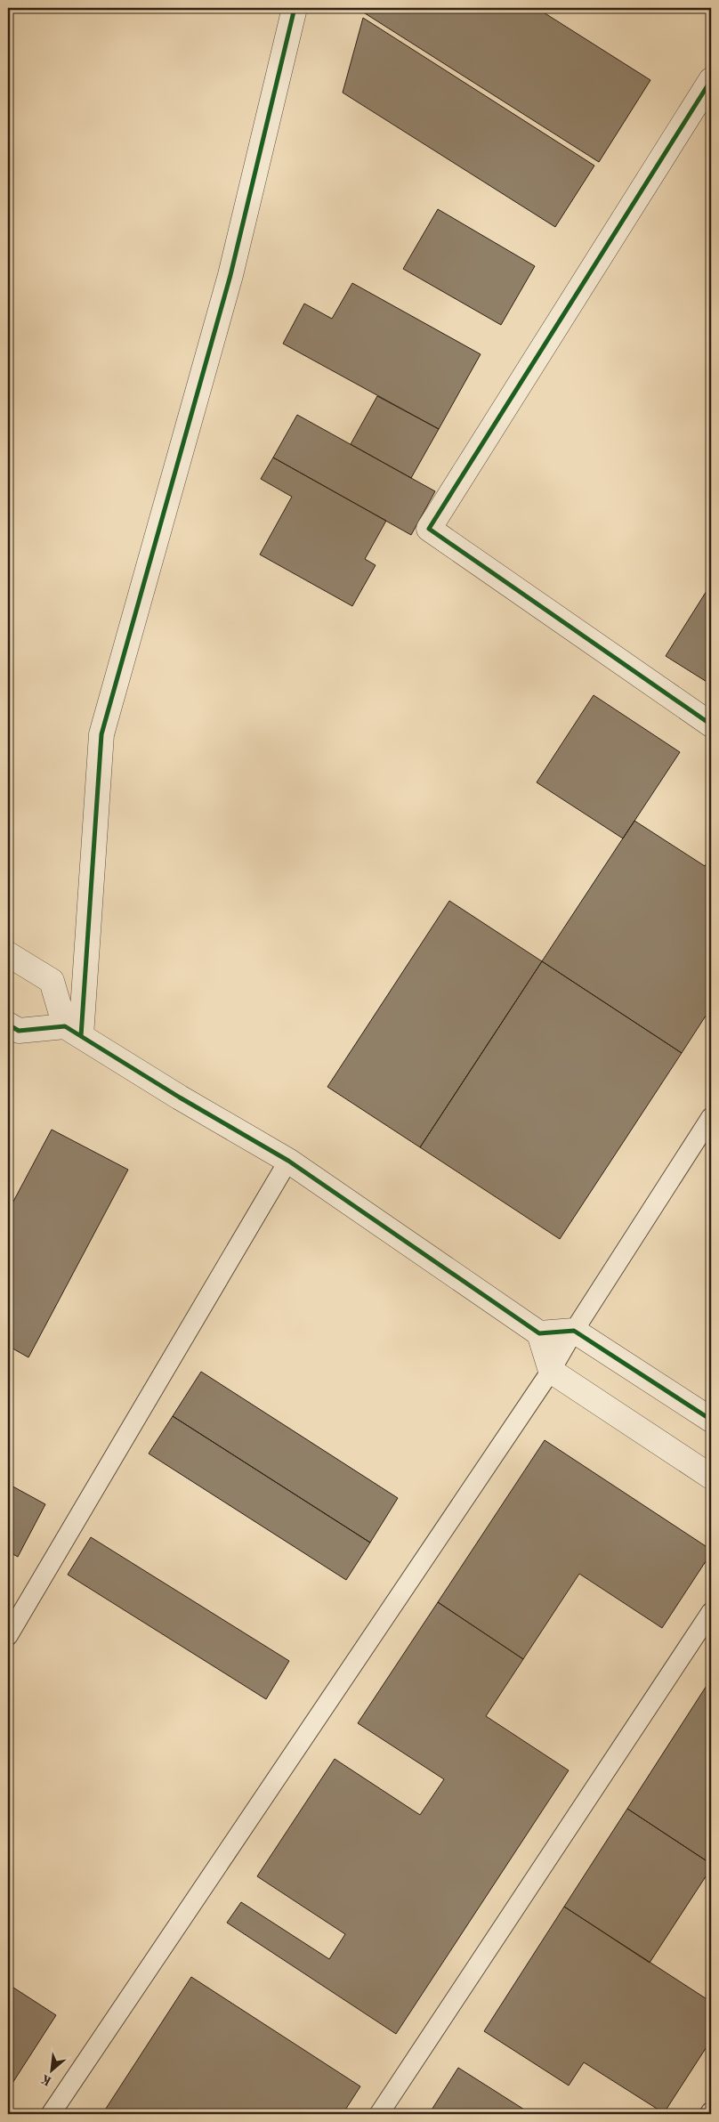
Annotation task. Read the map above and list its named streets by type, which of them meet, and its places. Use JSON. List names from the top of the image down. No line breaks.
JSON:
{"north":"bottom left"}
